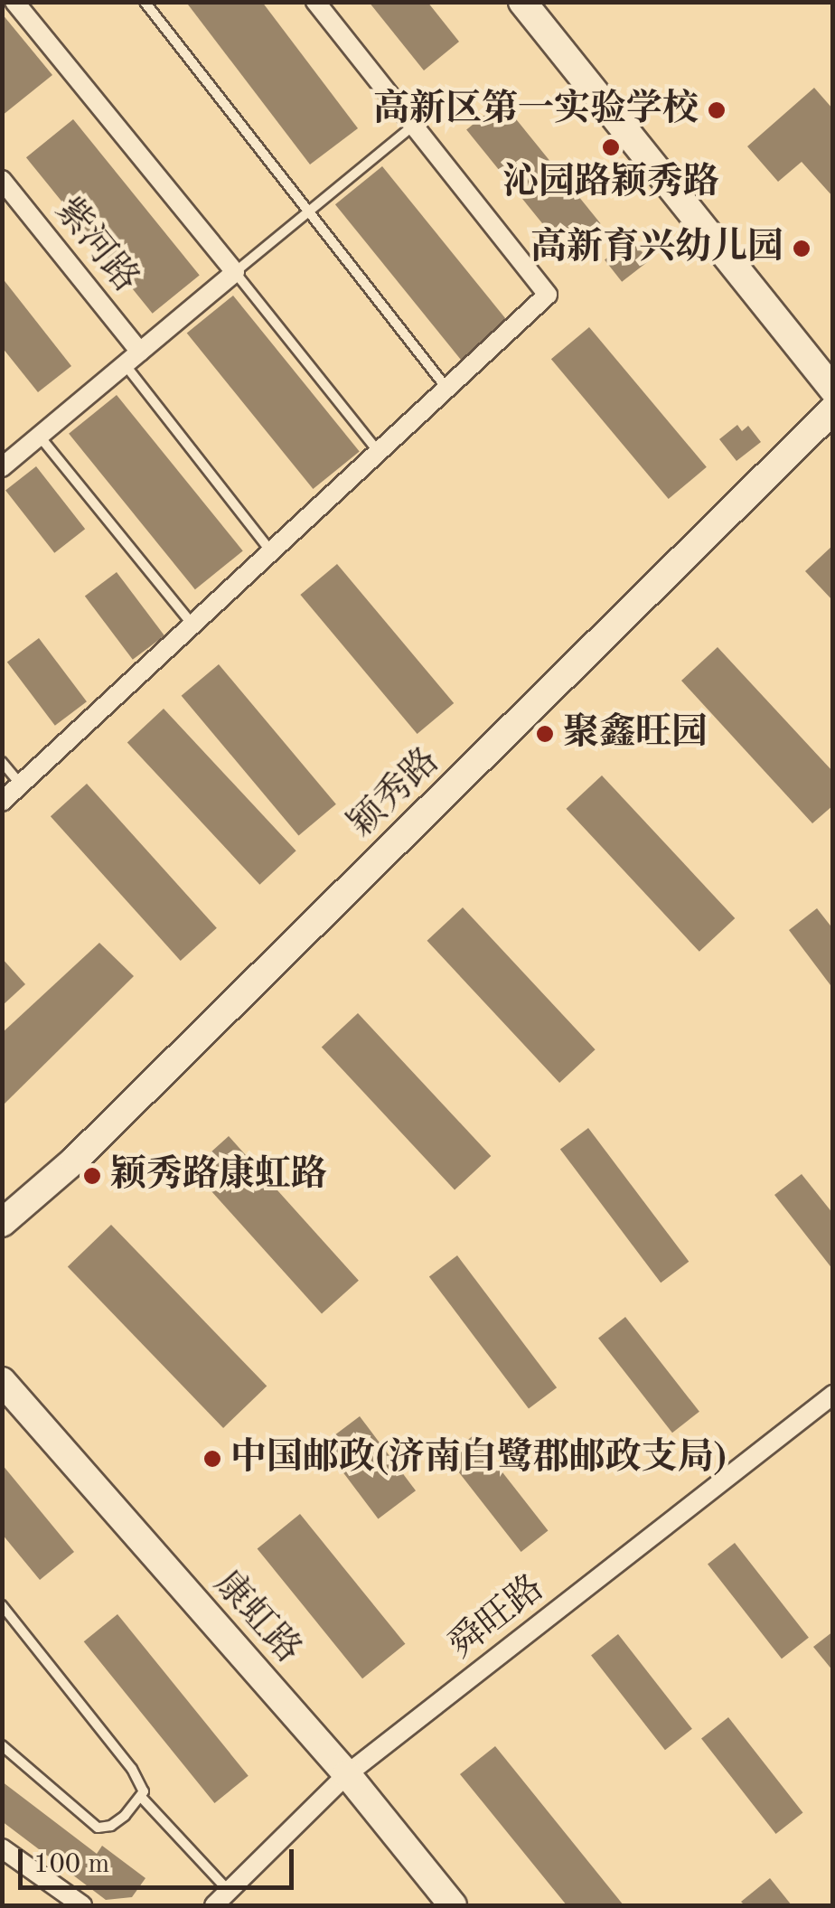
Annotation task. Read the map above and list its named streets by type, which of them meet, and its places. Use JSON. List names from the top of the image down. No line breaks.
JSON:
{"streets":{"main road":["颖秀路","康虹路"],"street":["紫河路","舜旺路"]},"crossings":[["康虹路","舜旺路"]],"places":["高新区第一实验学校","沁园路颖秀路","高新育兴幼儿园","聚鑫旺园","颖秀路康虹路","中国邮政(济南白鹭郡邮政支局)"],"scale_bar":"100 m"}
